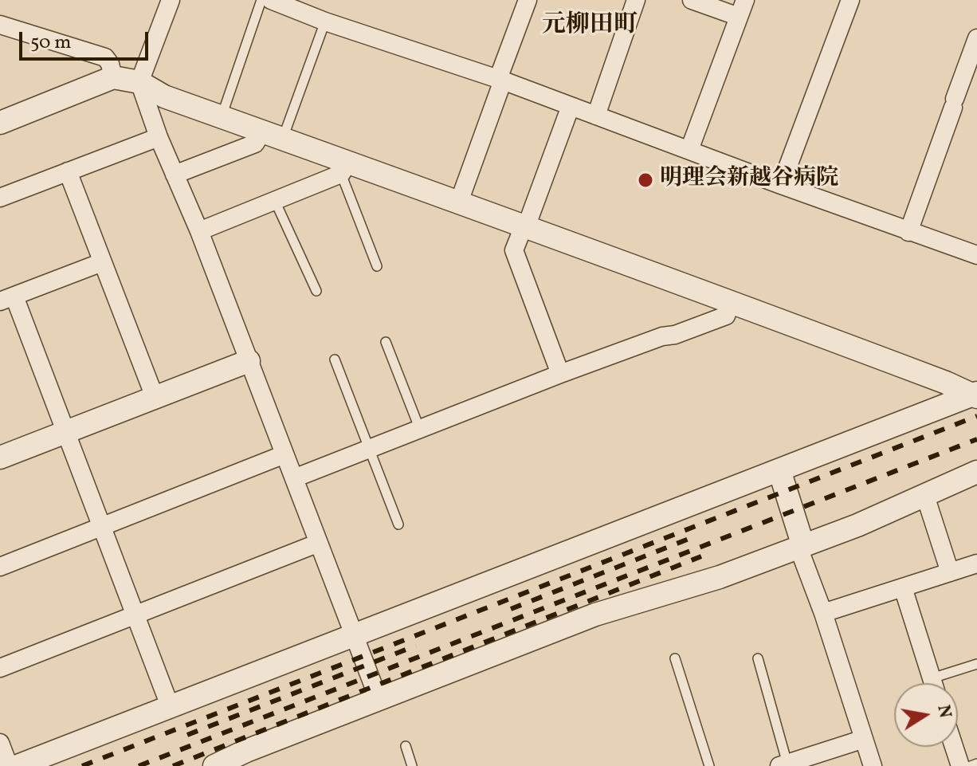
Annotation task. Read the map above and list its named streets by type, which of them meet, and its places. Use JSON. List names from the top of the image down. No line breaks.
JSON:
{"districts":["元柳田町"],"places":["明理会新越谷病院"],"scale_bar":"50 m","north":"right"}
